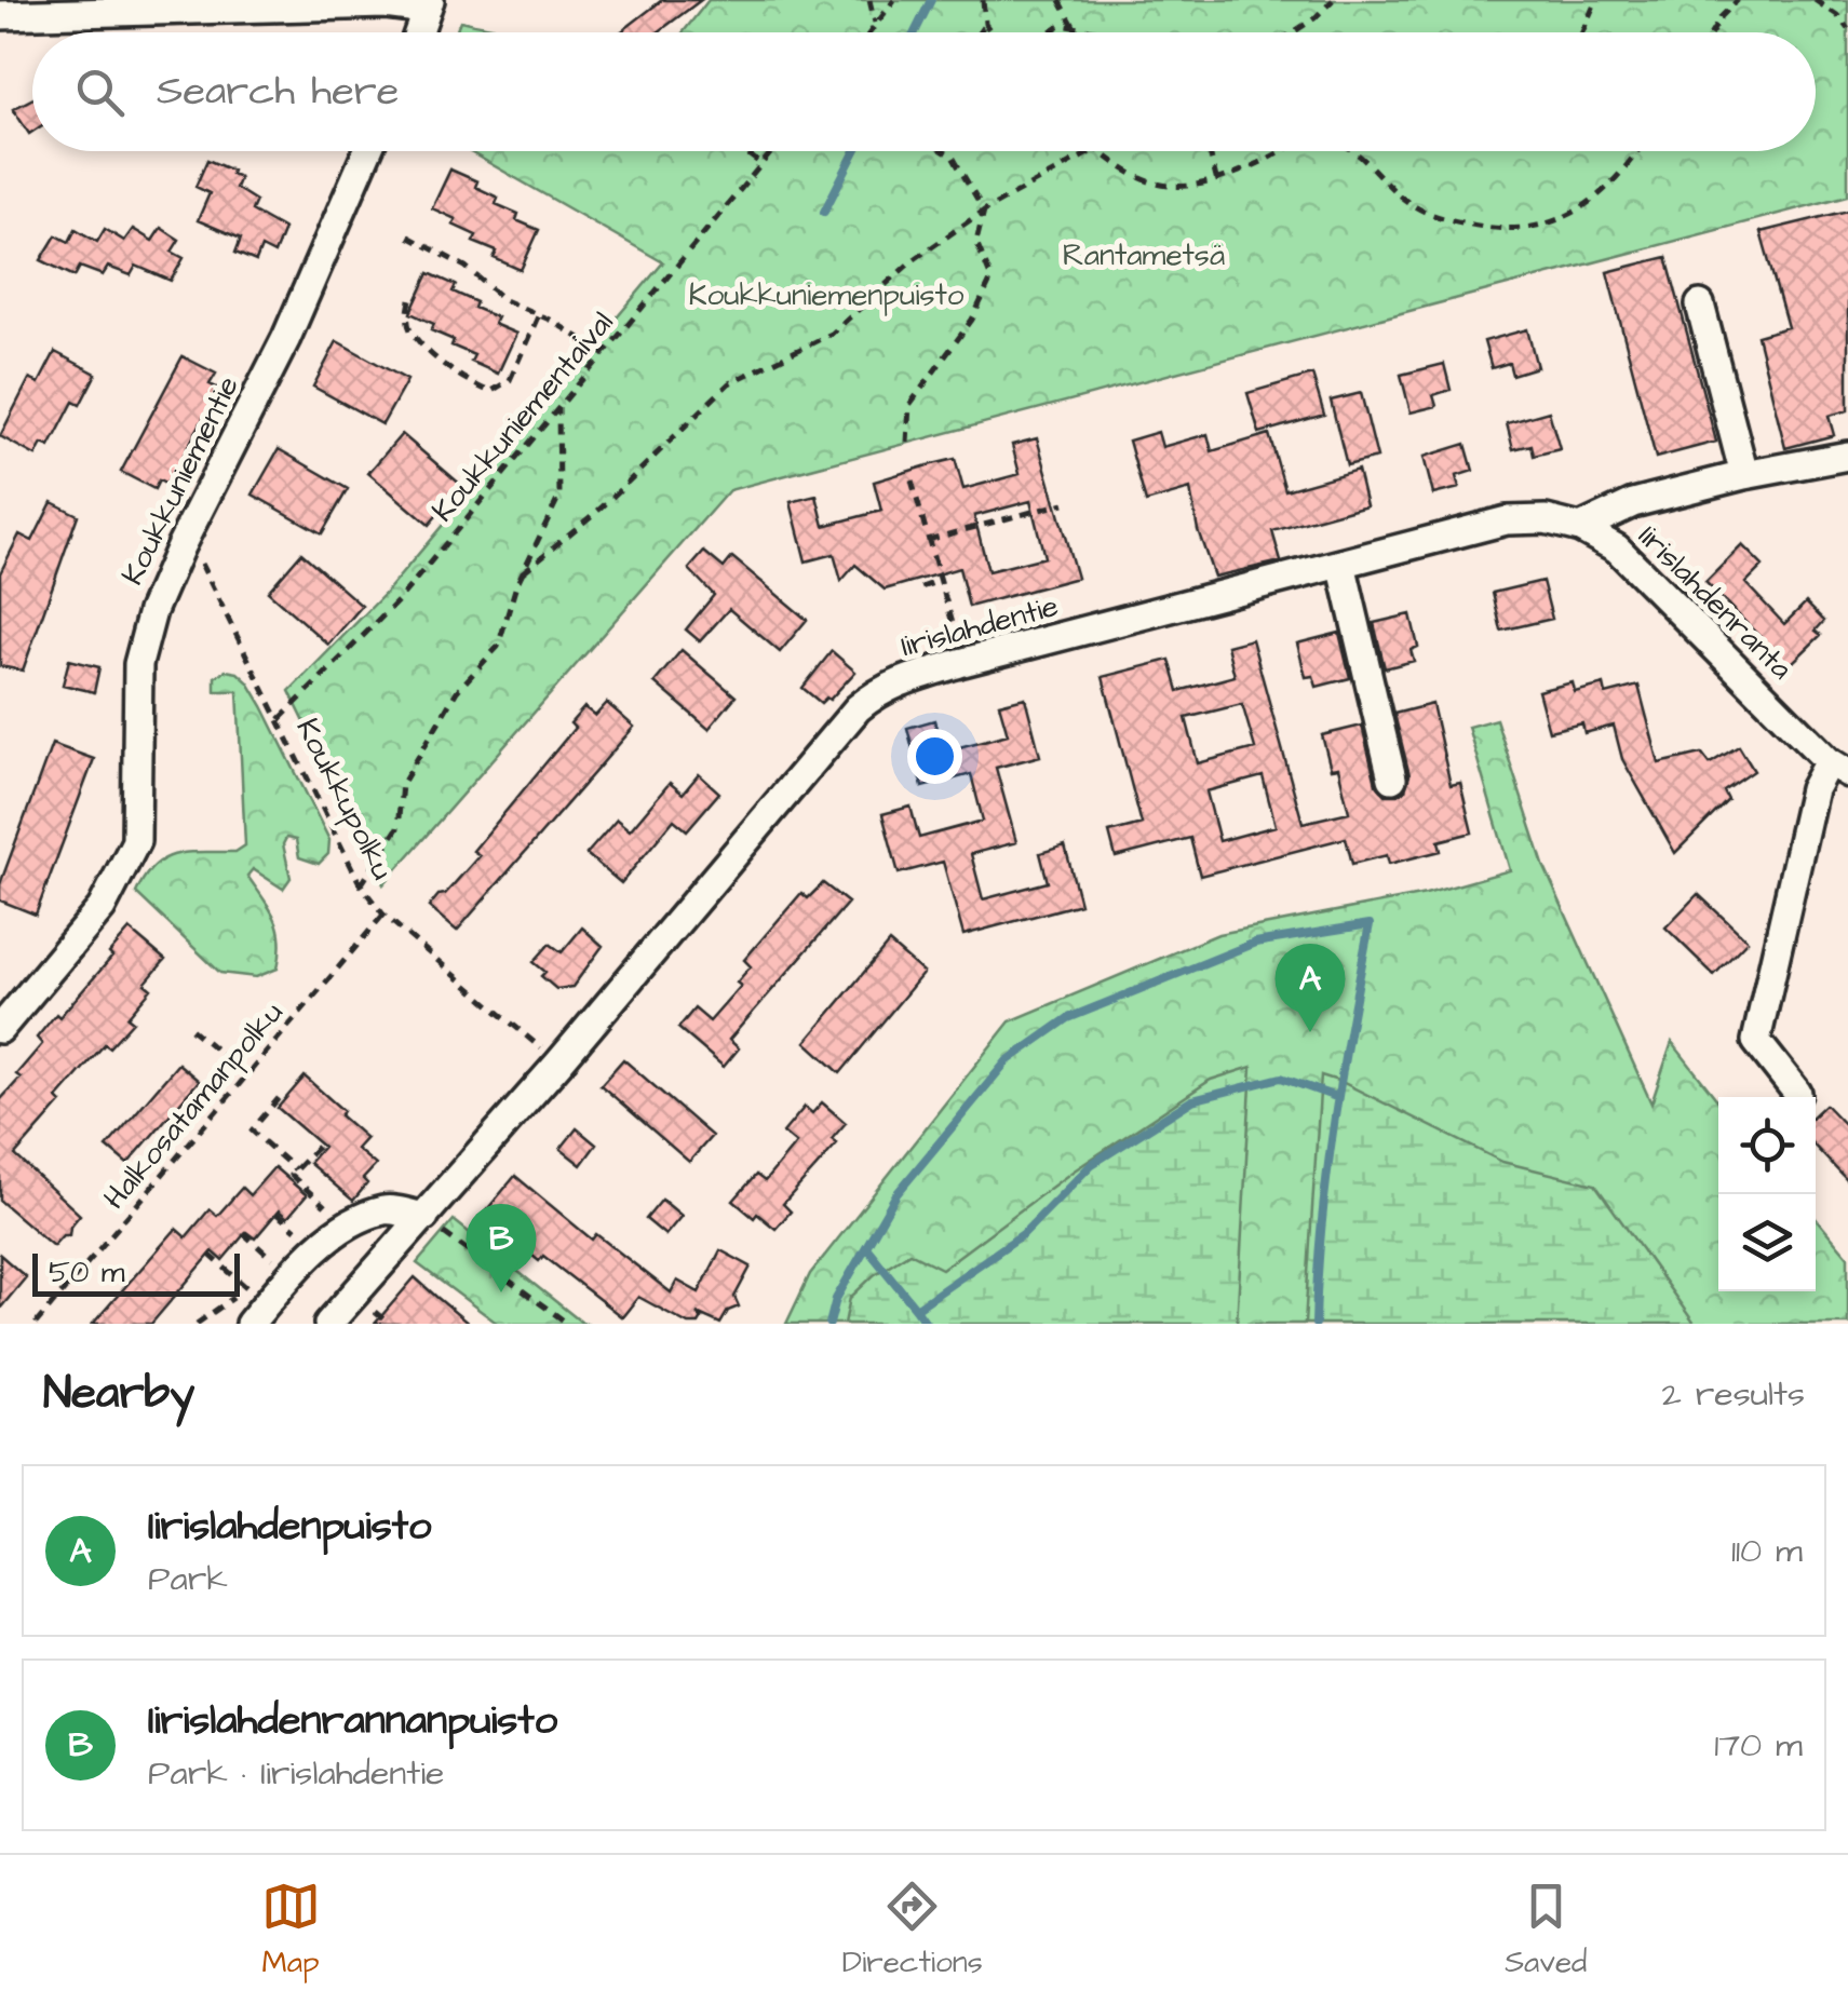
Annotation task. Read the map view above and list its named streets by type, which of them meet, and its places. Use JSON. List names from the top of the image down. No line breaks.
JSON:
{"streets":{"street":["Koukkuniementie","Iirislahdenranta","Iirislahdentie"],"path":["Koukkuniementaival","Koukkupolku","Halkosatamanpolku"]},"crossings":[["Koukkuniementaival","Koukkupolku"],["Iirislahdenranta","Iirislahdentie"],["Iirislahdentie","Koukkupolku"],["Koukkupolku","Halkosatamanpolku"]],"parks":["Rantametsä","Koukkuniemenpuisto"],"scale_bar":"50 m","page":{"search":"Search here","pins":["A","B"],"scale":"50 m","heading":["Nearby","2 results"],"list":[{"mark":"A","name":"Iirislahdenpuisto","note":"Park","value":"110 m"},{"mark":"B","name":"Iirislahdenrannanpuisto","note":"Park · Iirislahdentie","value":"170 m"}],"nav":["Map","Directions","Saved"]}}
